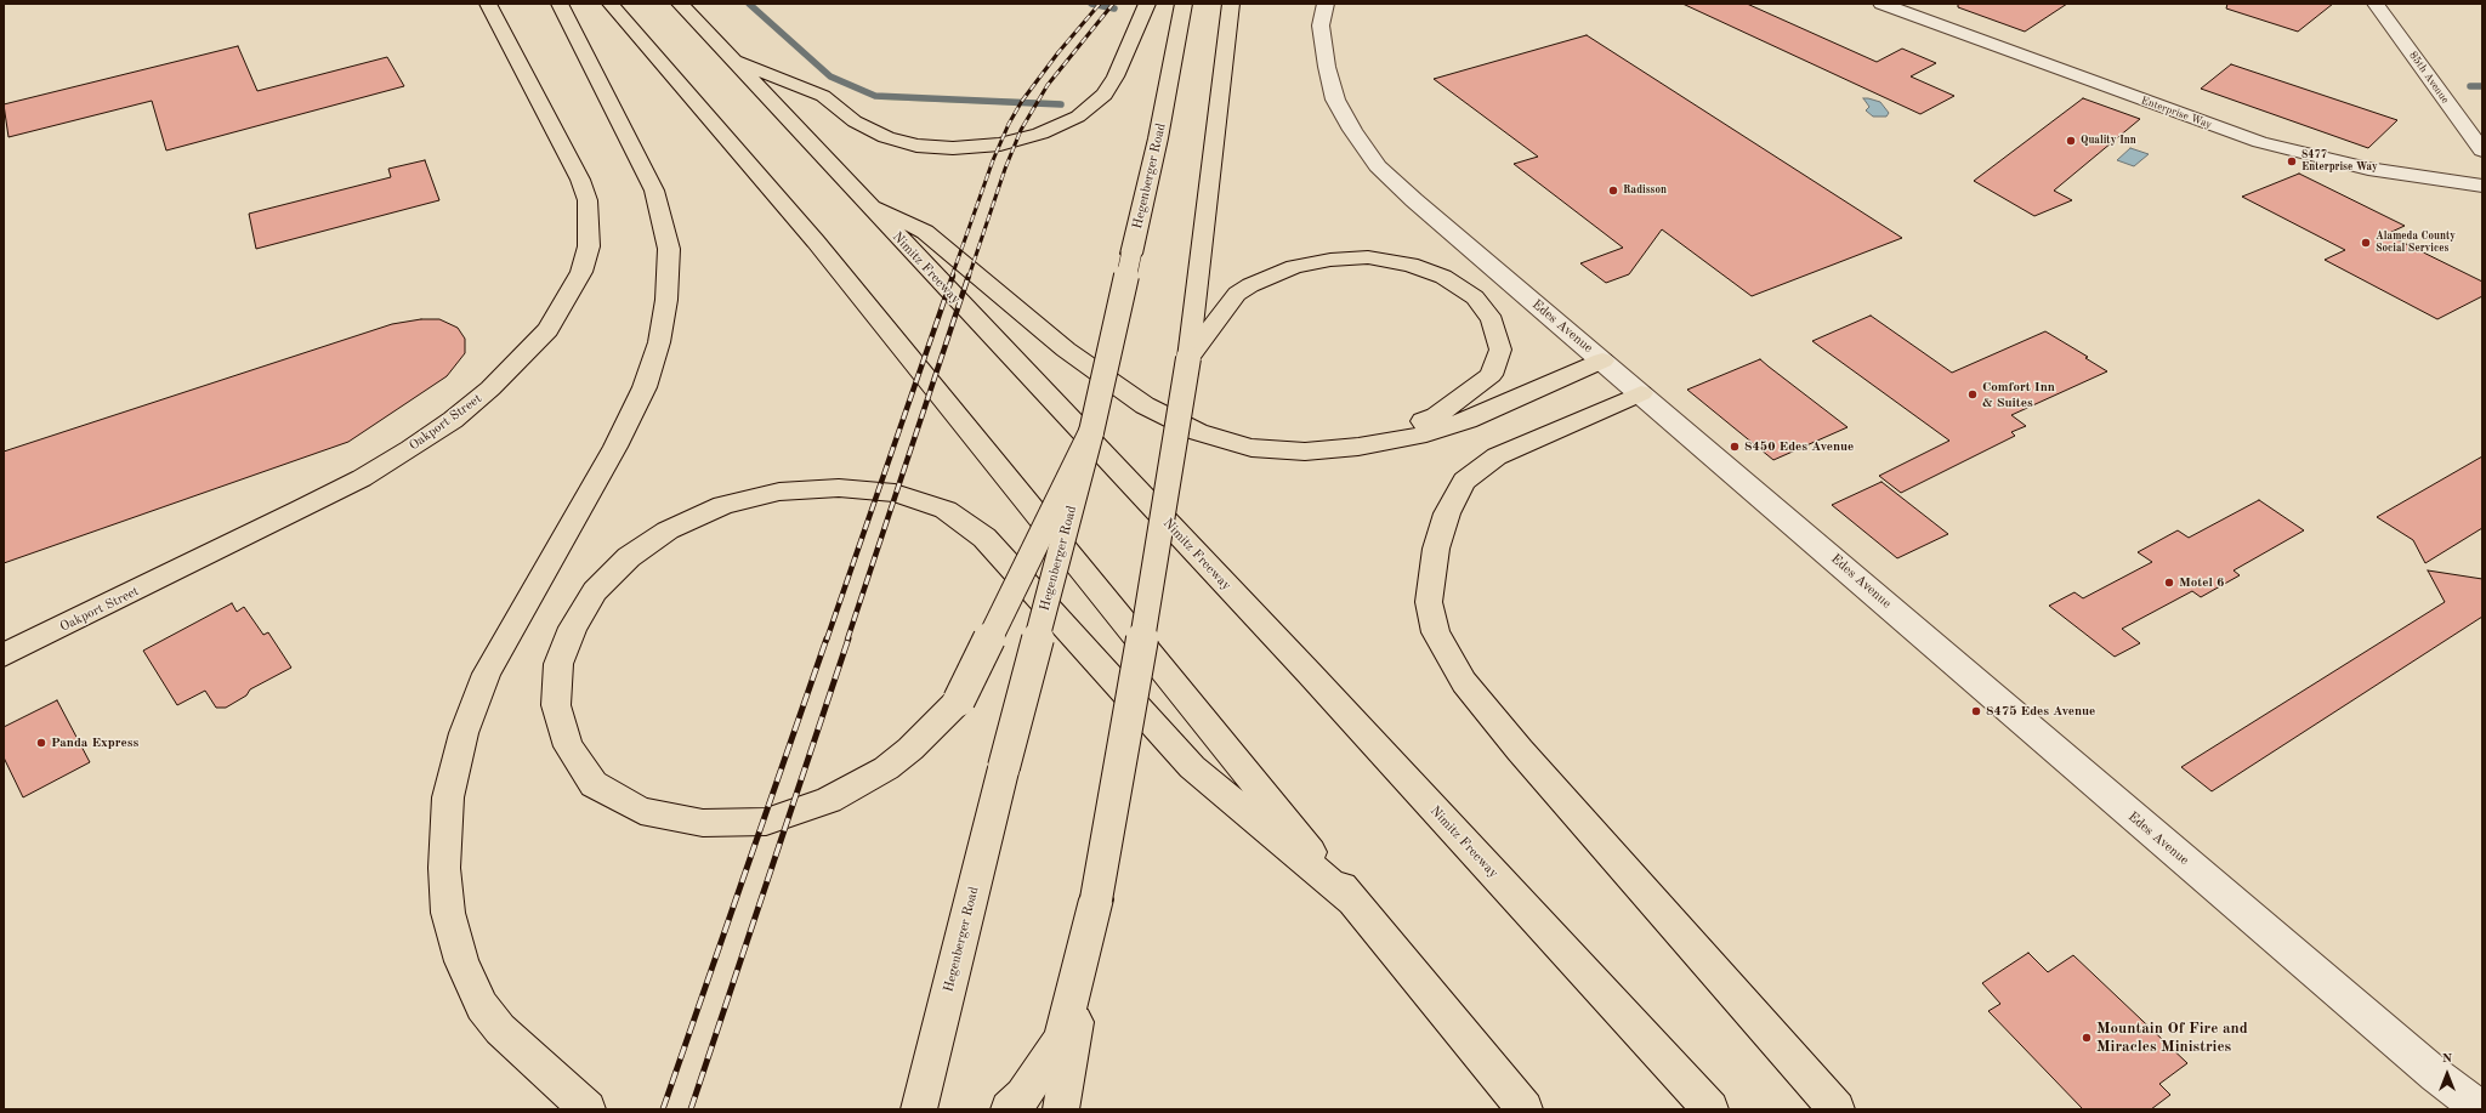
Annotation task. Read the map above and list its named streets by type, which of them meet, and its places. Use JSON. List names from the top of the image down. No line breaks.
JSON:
{"streets":{"main road":["Hegenberger Road","Nimitz Freeway","Oakport Street"],"street":["85th Avenue","Enterprise Way","Edes Avenue"]},"places":["Quality Inn","8477 Enterprise Way","Radisson","Alameda County Social Services","Comfort Inn & Suites","8450 Edes Avenue","Motel 6","8475 Edes Avenue","Panda Express","Mountain Of Fire and Miracles Ministries"],"north":"top"}
